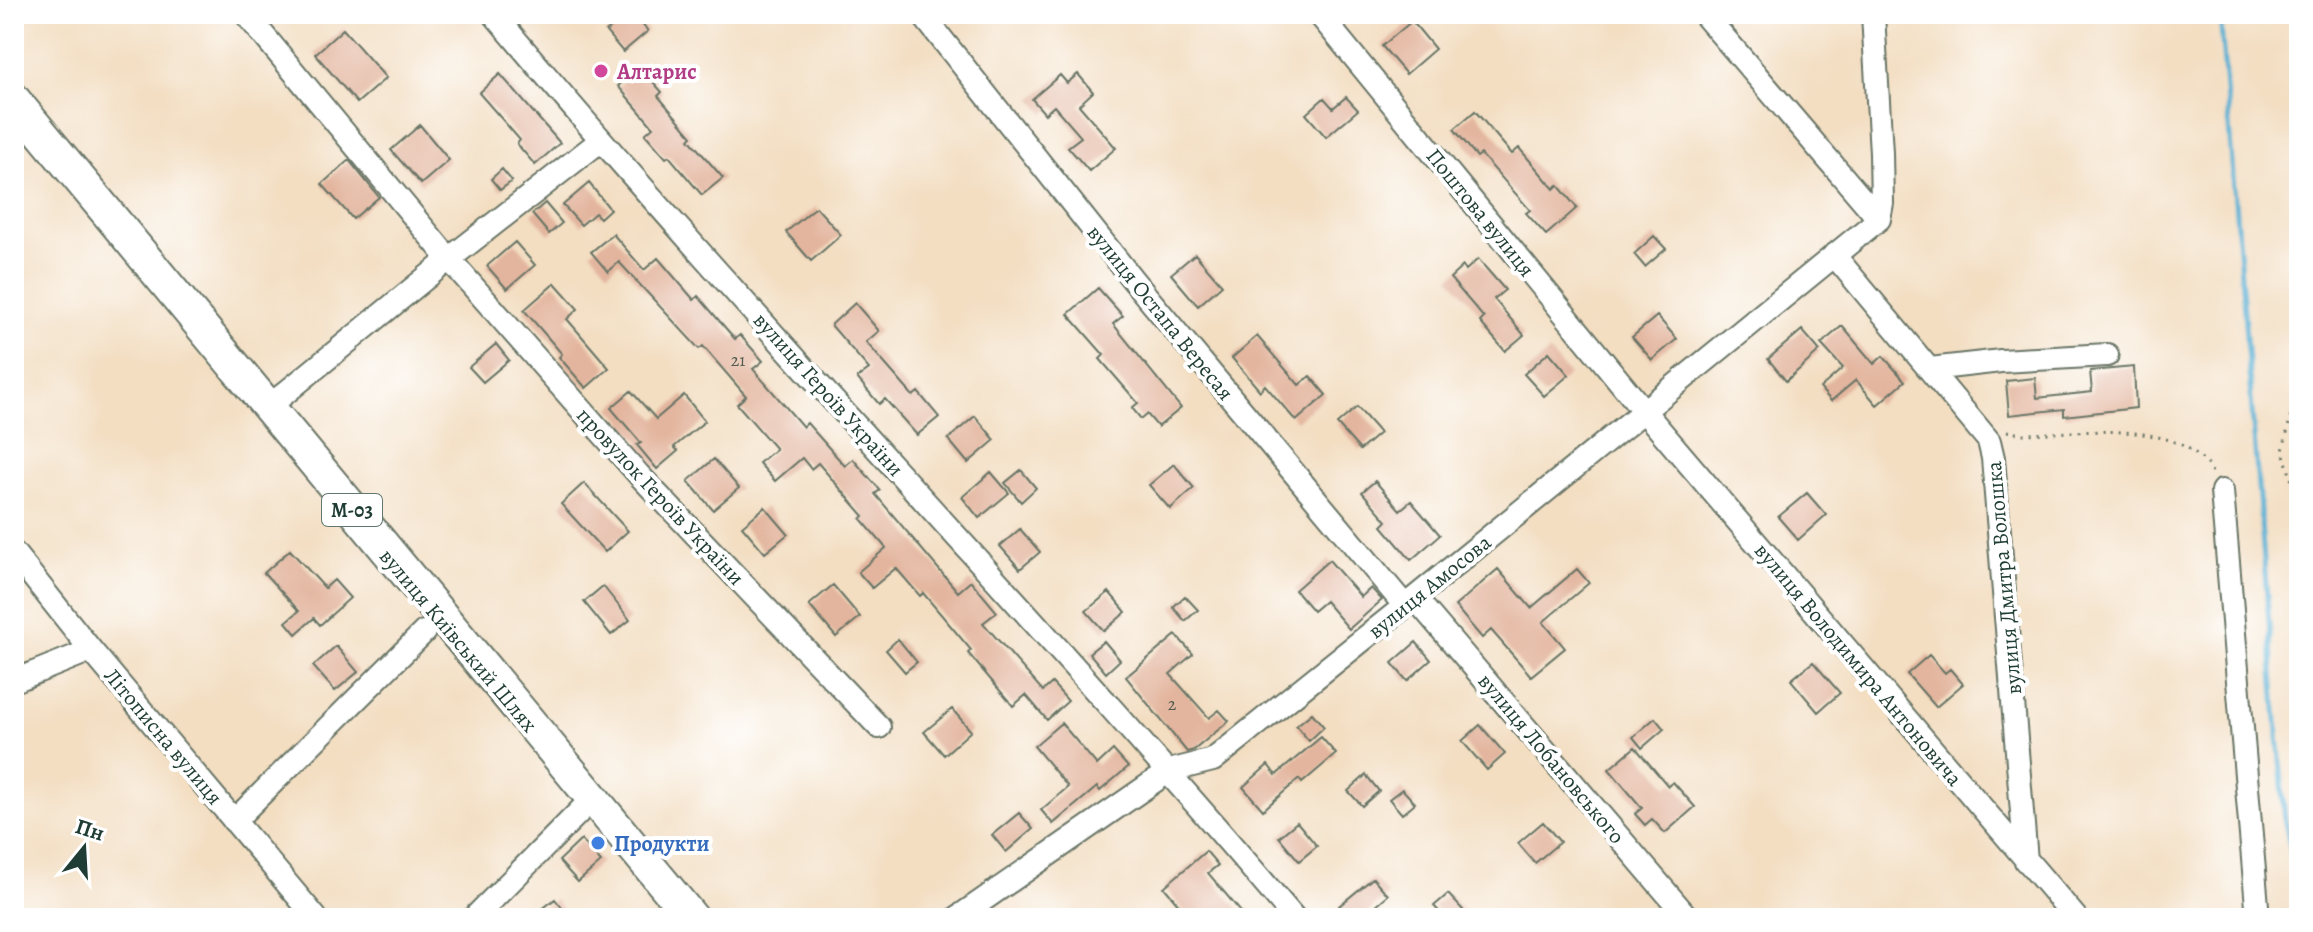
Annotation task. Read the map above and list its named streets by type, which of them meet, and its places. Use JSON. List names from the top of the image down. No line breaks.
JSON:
{"streets":{"highway":["М-03","вулиця Київський Шлях"],"street":["Поштова вулиця","вулиця Остапа Вересая","вулиця Героїв України","провулок Героїв України","вулиця Дмитра Волошка","вулиця Амосова","вулиця Володимира Антоновича","Літописна вулиця","вулиця Лобановського"]},"crossings":[["Поштова вулиця","вулиця Амосова"],["Поштова вулиця","вулиця Володимира Антоновича"],["вулиця Остапа Вересая","вулиця Амосова"],["вулиця Остапа Вересая","вулиця Лобановського"],["вулиця Героїв України","вулиця Амосова"],["вулиця Дмитра Волошка","вулиця Амосова"],["вулиця Дмитра Волошка","вулиця Володимира Антоновича"],["вулиця Амосова","вулиця Володимира Антоновича"],["вулиця Амосова","вулиця Лобановського"]],"places":["Алтарис","Продукти"],"house_numbers":["21","2"],"north":"top"}
